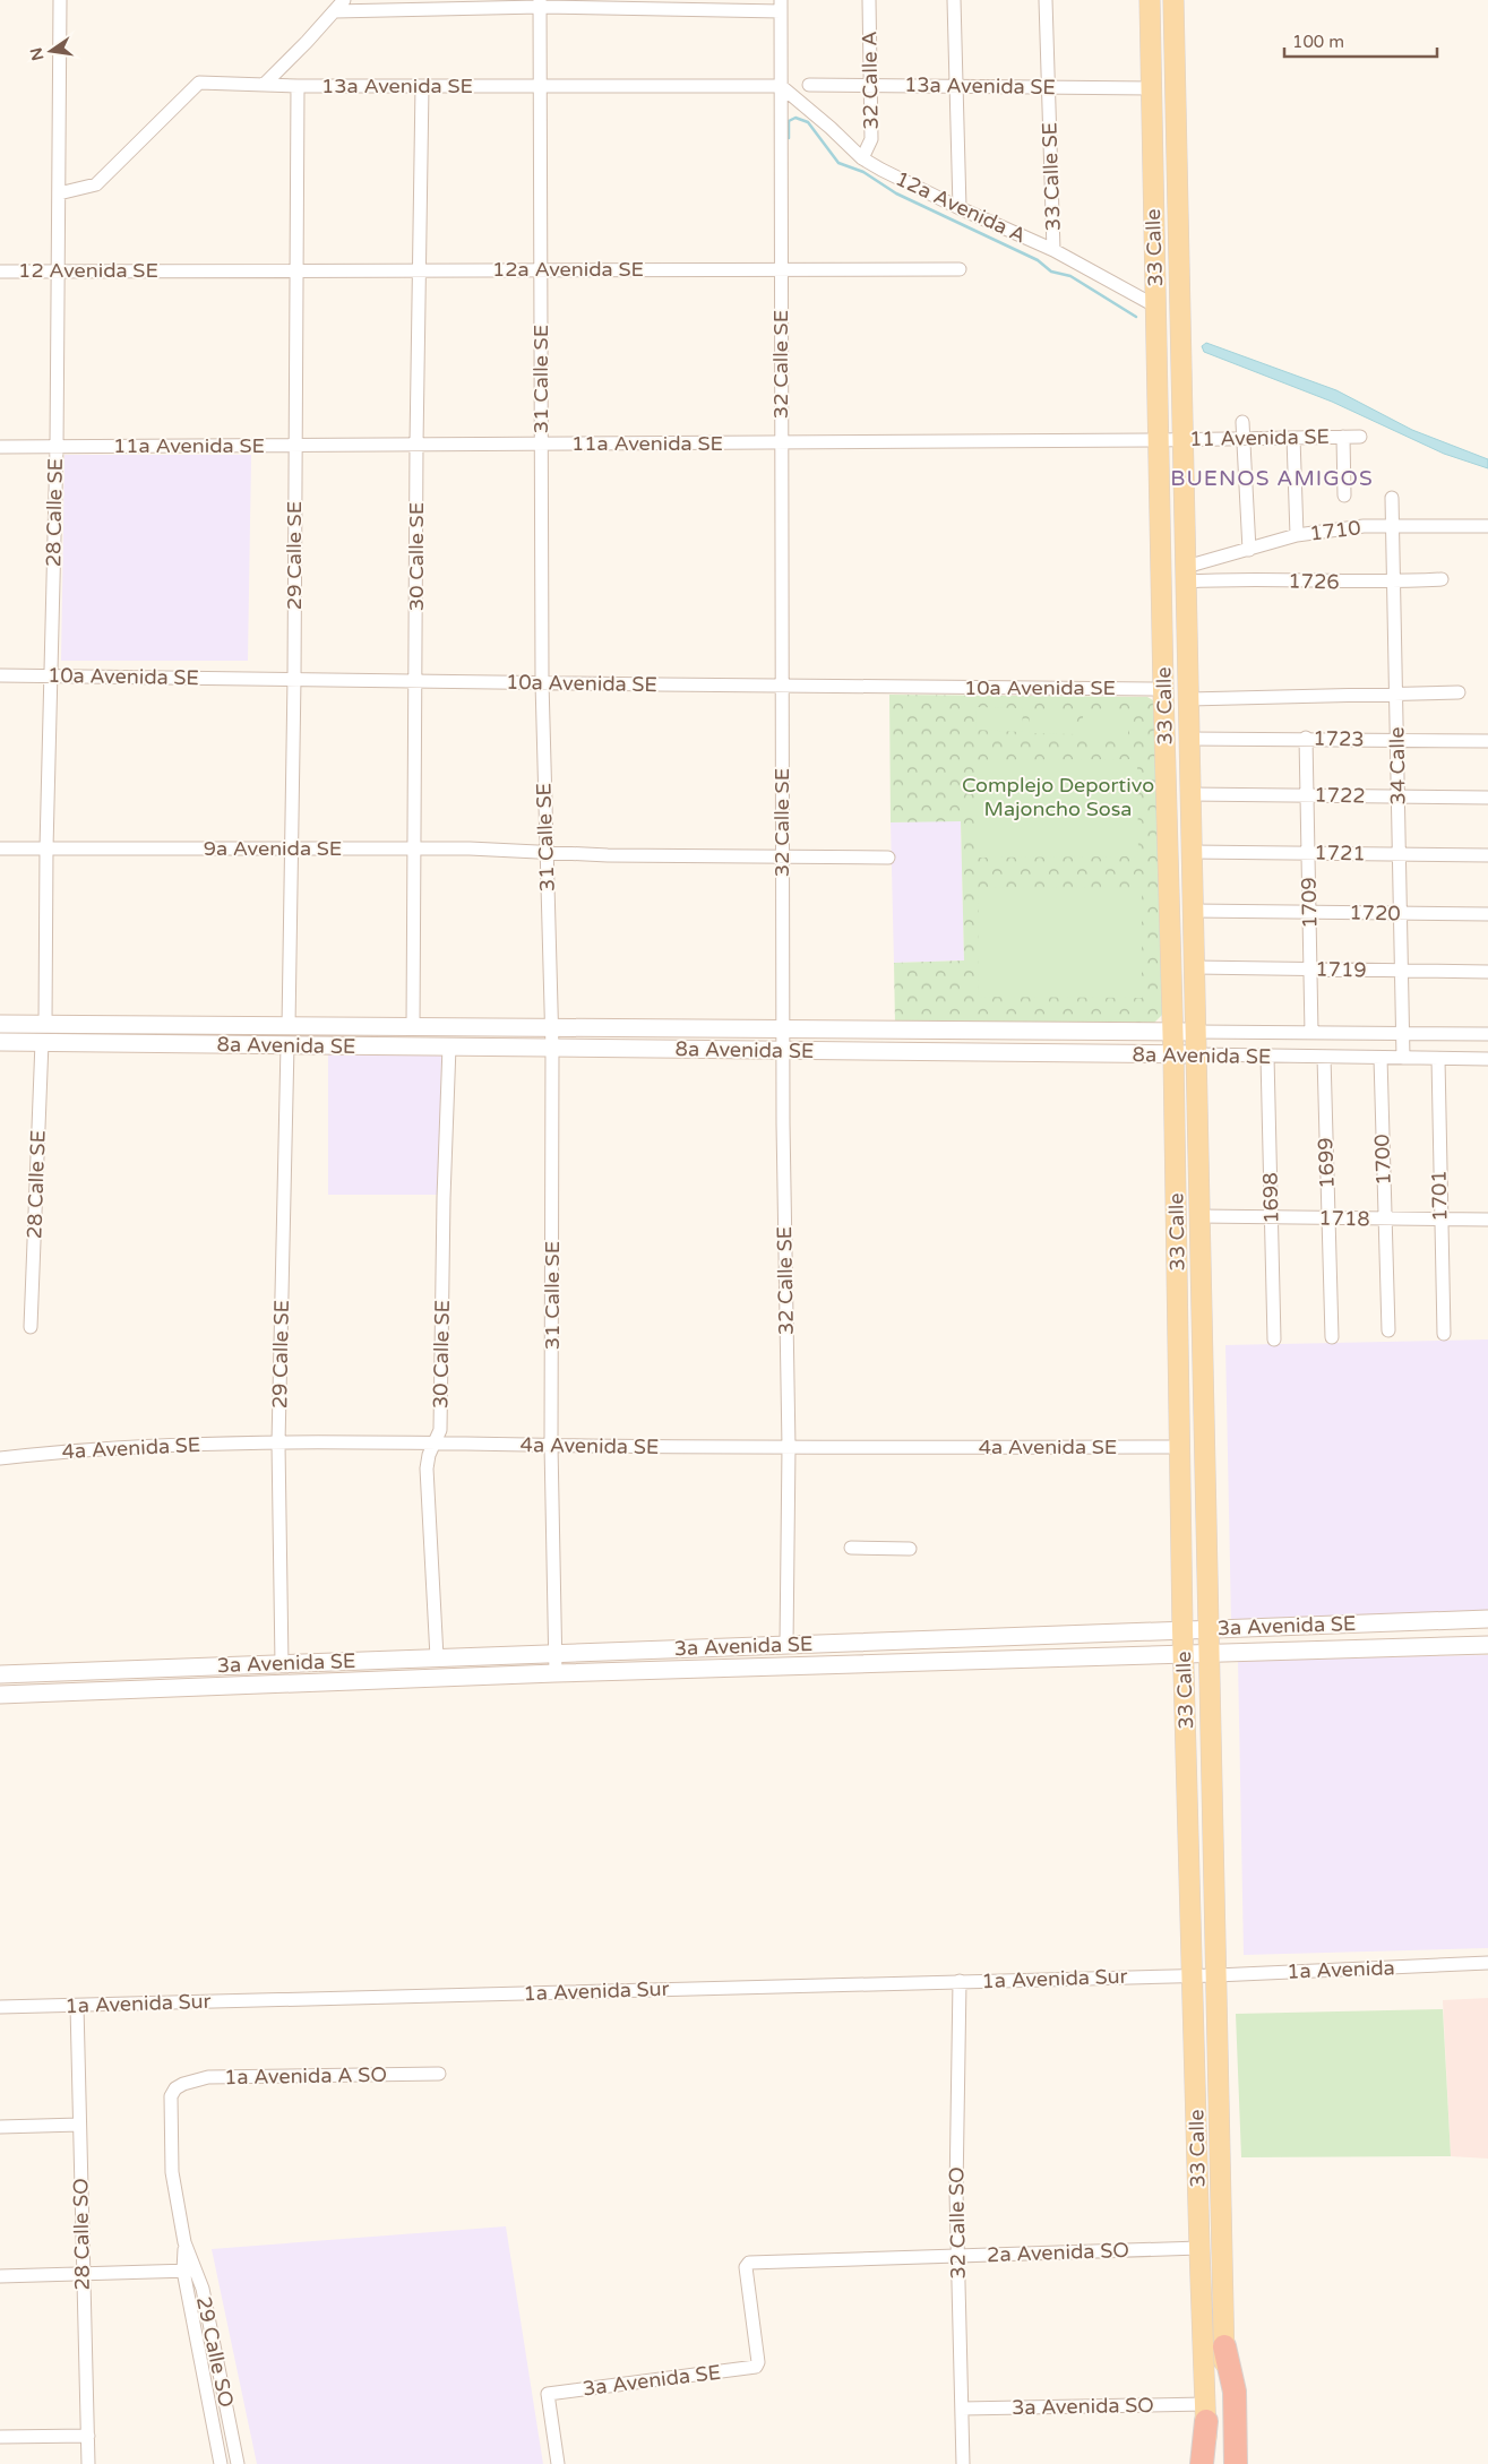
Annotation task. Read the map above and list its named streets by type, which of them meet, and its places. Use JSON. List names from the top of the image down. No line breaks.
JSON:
{"streets":{"main road":["33 Calle"],"street":["32 Calle A","13a Avenida SE","33 Calle SE","12a Avenida A","12a Avenida SE","12 Avenida SE","32 Calle SE","31 Calle SE","11 Avenida SE","11a Avenida SE","28 Calle SE","1710","29 Calle SE","30 Calle SE","1726","10a Avenida SE","1723","34 Calle","1722","9a Avenida SE","1721","1709","1720","1719","8a Avenida SE","1700","1699","1701","1698","1718","4a Avenida SE","3a Avenida SE","1a Avenida","1a Avenida Sur","1a Avenida A SO","32 Calle SO","28 Calle SO","2a Avenida SO","29 Calle SO","3a Avenida SO"]},"crossings":[["32 Calle A","13a Avenida SE"],["32 Calle A","12a Avenida A"],["13a Avenida SE","33 Calle SE"],["13a Avenida SE","12a Avenida A"],["13a Avenida SE","33 Calle"],["13a Avenida SE","32 Calle SE"],["13a Avenida SE","31 Calle SE"],["13a Avenida SE","28 Calle SE"],["13a Avenida SE","29 Calle SE"],["13a Avenida SE","30 Calle SE"],["33 Calle SE","12a Avenida A"],["12a Avenida A","33 Calle"],["12a Avenida A","32 Calle SE"],["33 Calle","11 Avenida SE"],["33 Calle","11a Avenida SE"],["33 Calle","1710"],["33 Calle","1726"],["33 Calle","10a Avenida SE"],["33 Calle","1723"],["33 Calle","1722"],["33 Calle","1721"],["33 Calle","1720"],["33 Calle","1719"],["33 Calle","8a Avenida SE"],["33 Calle","1718"],["33 Calle","4a Avenida SE"],["33 Calle","3a Avenida SE"],["33 Calle","1a Avenida"],["33 Calle","1a Avenida Sur"],["33 Calle","2a Avenida SO"],["33 Calle","3a Avenida SO"],["12a Avenida SE","12 Avenida SE"],["12a Avenida SE","32 Calle SE"],["12a Avenida SE","31 Calle SE"],["12a Avenida SE","29 Calle SE"],["12a Avenida SE","30 Calle SE"],["12 Avenida SE","28 Calle SE"],["32 Calle SE","11a Avenida SE"],["32 Calle SE","10a Avenida SE"],["32 Calle SE","9a Avenida SE"],["32 Calle SE","8a Avenida SE"],["32 Calle SE","4a Avenida SE"],["32 Calle SE","3a Avenida SE"],["31 Calle SE","11a Avenida SE"],["31 Calle SE","10a Avenida SE"],["31 Calle SE","9a Avenida SE"],["31 Calle SE","8a Avenida SE"],["31 Calle SE","4a Avenida SE"],["31 Calle SE","3a Avenida SE"],["11 Avenida SE","11a Avenida SE"],["11a Avenida SE","28 Calle SE"],["11a Avenida SE","29 Calle SE"],["11a Avenida SE","30 Calle SE"],["28 Calle SE","10a Avenida SE"],["28 Calle SE","9a Avenida SE"],["28 Calle SE","8a Avenida SE"],["1710","1726"],["1710","34 Calle"],["29 Calle SE","10a Avenida SE"],["29 Calle SE","9a Avenida SE"],["29 Calle SE","8a Avenida SE"],["29 Calle SE","4a Avenida SE"],["29 Calle SE","3a Avenida SE"],["30 Calle SE","10a Avenida SE"],["30 Calle SE","9a Avenida SE"],["30 Calle SE","8a Avenida SE"],["30 Calle SE","4a Avenida SE"],["30 Calle SE","3a Avenida SE"],["1726","34 Calle"],["1723","34 Calle"],["1723","1709"],["34 Calle","1722"],["34 Calle","1721"],["34 Calle","1720"],["34 Calle","1719"],["34 Calle","8a Avenida SE"],["1722","1709"],["1721","1709"],["1709","1720"],["1709","1719"],["1709","8a Avenida SE"],["8a Avenida SE","1700"],["8a Avenida SE","1699"],["8a Avenida SE","1701"],["8a Avenida SE","1698"],["1700","1718"],["1699","1718"],["1701","1718"],["1698","1718"],["3a Avenida SE","2a Avenida SO"],["1a Avenida","1a Avenida Sur"],["1a Avenida Sur","32 Calle SO"],["1a Avenida Sur","28 Calle SO"],["1a Avenida A SO","29 Calle SO"],["32 Calle SO","2a Avenida SO"],["32 Calle SO","3a Avenida SO"]],"districts":["BUENOS AMIGOS"],"parks":["Complejo Deportivo Majoncho Sosa"],"scale_bar":"100 m","north":"left"}
